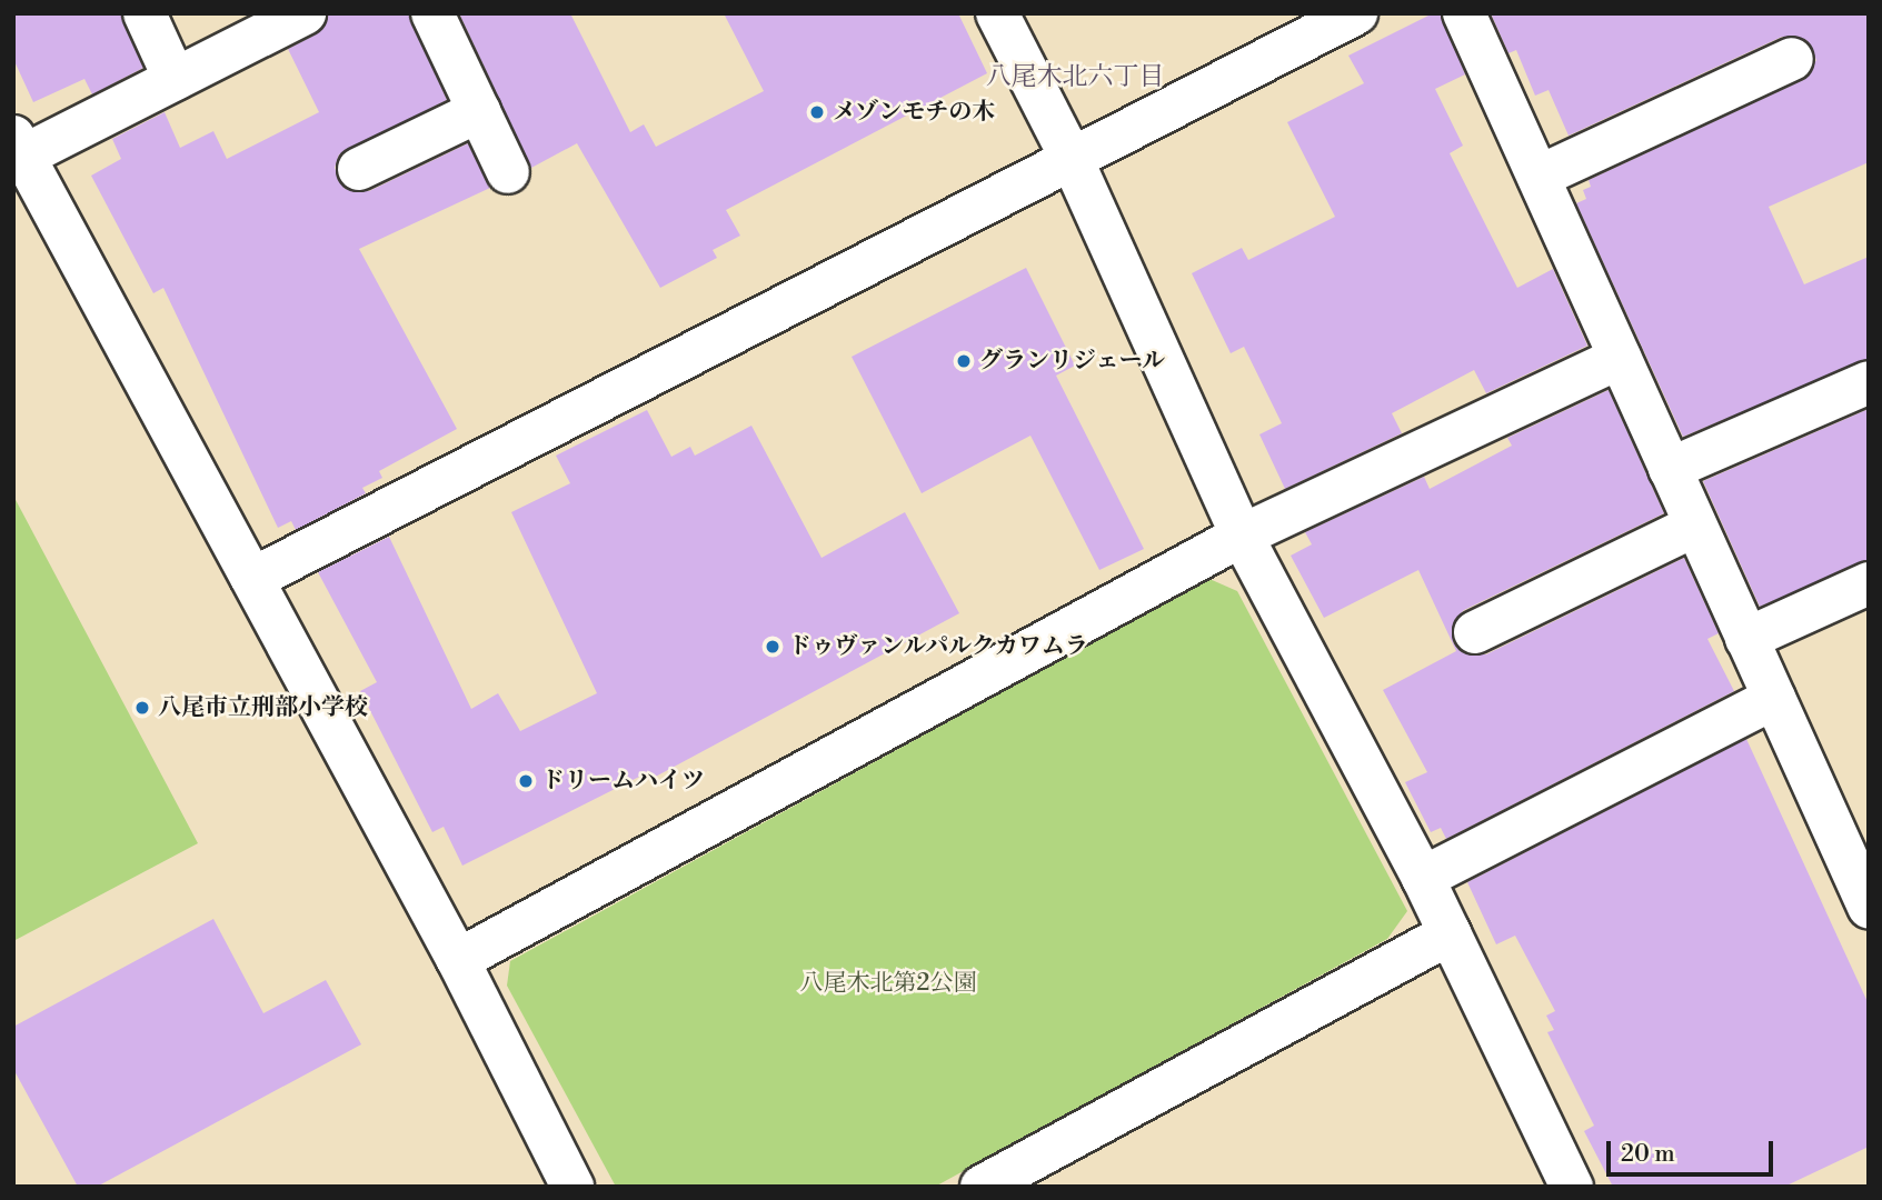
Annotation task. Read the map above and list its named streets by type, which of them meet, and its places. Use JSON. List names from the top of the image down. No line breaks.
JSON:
{"districts":["八尾木北六丁目"],"parks":["八尾木北第2公園"],"places":["メゾンモチの木","グランリジェール","ドゥヴァンルパルクカワムラ","八尾市立刑部小学校","ドリームハイツ"],"scale_bar":"20 m"}
